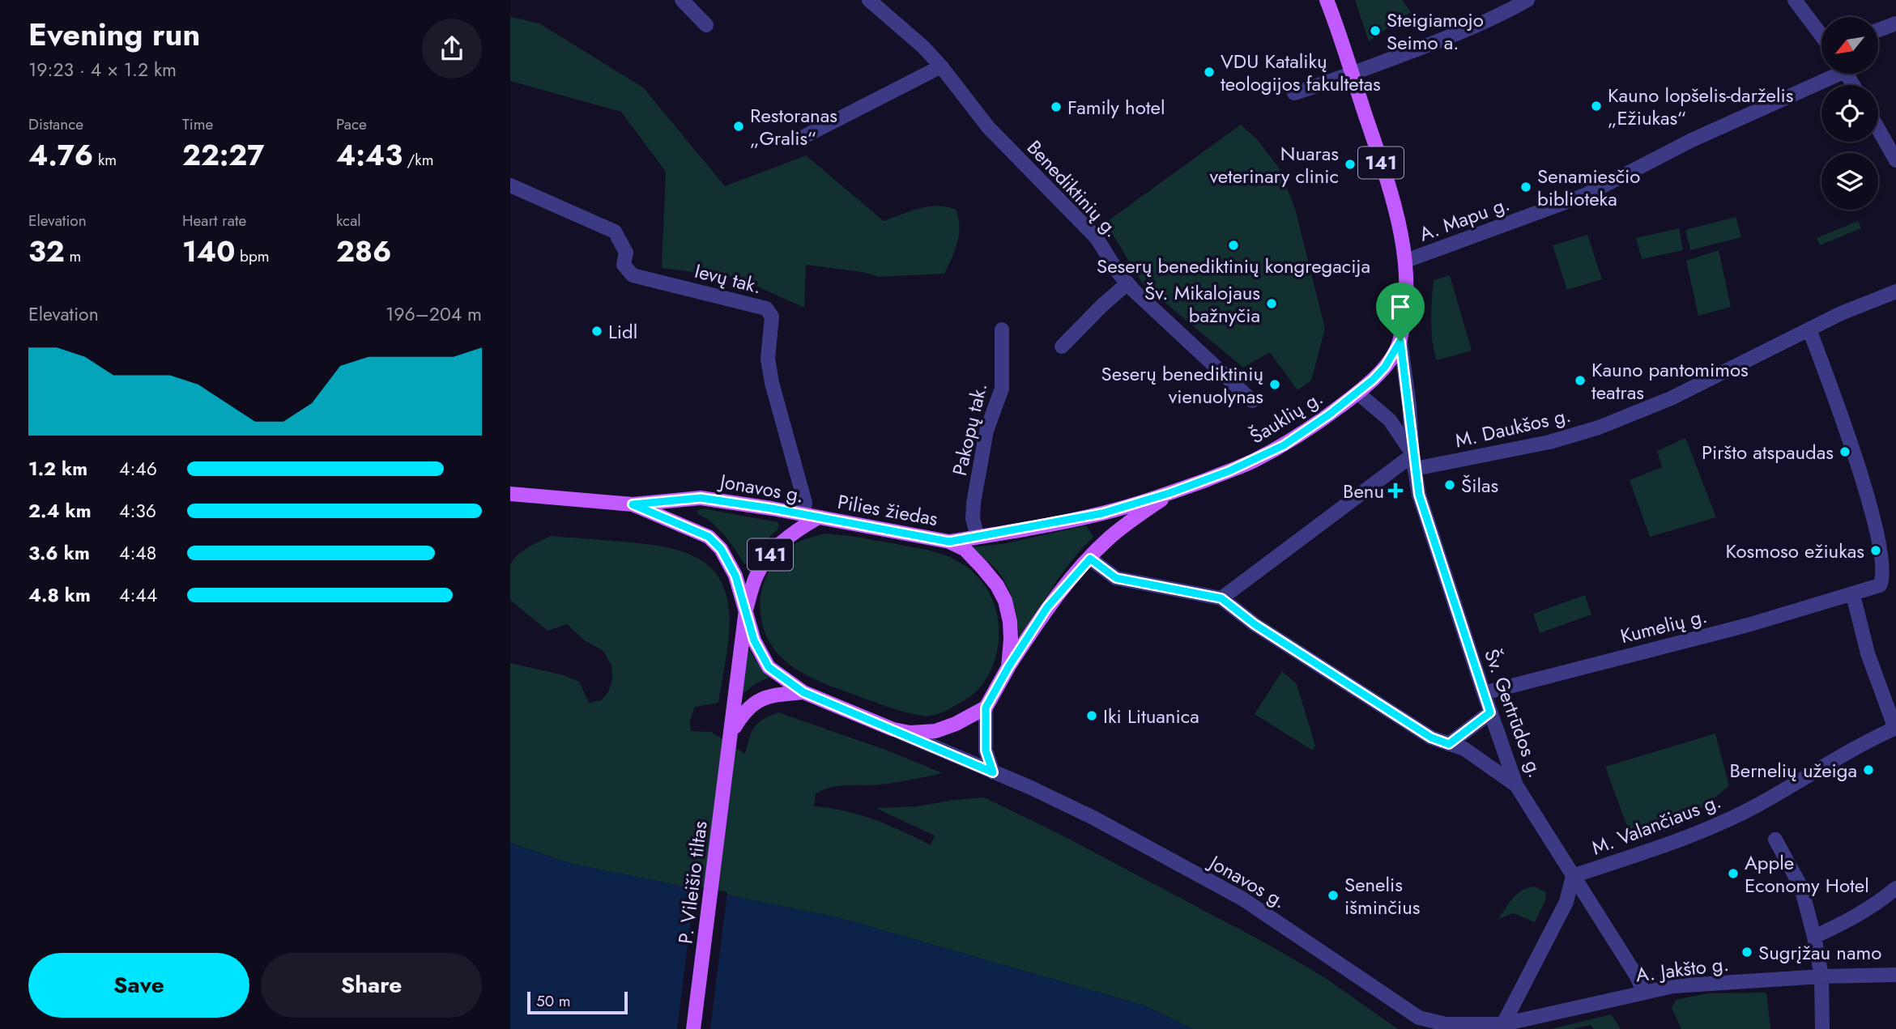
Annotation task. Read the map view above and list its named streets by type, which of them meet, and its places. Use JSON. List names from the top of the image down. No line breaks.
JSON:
{"streets":{"main road":["141","Šauklių g.","Jonavos g.","Pilies žiedas","Šv. Gertrūdos g.","P. Vileišio tiltas"],"street":["Benediktinių g.","A. Mapu g.","Ievų tak.","M. Daukšos g.","Pakopų tak.","Kumelių g.","M. Valančiaus g.","A. Jakšto g."]},"crossings":[["141","Šauklių g."],["141","Pakopų tak."],["141","Jonavos g."],["141","Pilies žiedas"],["141","P. Vileišio tiltas"],["A. Mapu g.","Šv. Gertrūdos g."],["Ievų tak.","Jonavos g."],["Ievų tak.","Pilies žiedas"],["Šauklių g.","Pakopų tak."],["Šauklių g.","Pilies žiedas"],["Šauklių g.","Šv. Gertrūdos g."],["M. Daukšos g.","Kumelių g."],["M. Daukšos g.","Šv. Gertrūdos g."],["Jonavos g.","Pilies žiedas"],["Jonavos g.","A. Jakšto g."],["Kumelių g.","Šv. Gertrūdos g."],["Šv. Gertrūdos g.","M. Valančiaus g."],["Šv. Gertrūdos g.","A. Jakšto g."],["M. Valančiaus g.","A. Jakšto g."]],"places":{"other":["Steigiamojo Seimo a.","VDU Katalikų teologijos fakultetas","Kauno lopšelis-darželis „Ežiukas“","Family hotel","Restoranas „Gralis“","Nuaras veterinary clinic","Senamiesčio biblioteka","Seserų benediktinių kongregacija","Šv. Mikalojaus bažnyčia","Lidl","Kauno pantomimos teatras","Seserų benediktinių vienuolynas","Piršto atspaudas","Šilas","Kosmoso ežiukas","Iki Lituanica","Bernelių užeiga","Apple Economy Hotel","Senelis išminčius","Sugrįžau namo"],"health":["Benu"]},"scale_bar":"50 m","north":"bottom left","page":{"heading":["Evening run","19:23 · 4 × 1.2 km"],"stats":[["Distance","4.76 km"],["Time","22:27"],["Pace","4:43 /km"],["Elevation","32 m"],["Heart rate","140 bpm"],["kcal","286"]],"chart":["Elevation","196–204 m"],"list":[{"name":"1.2 km","note":"4:46"},{"name":"2.4 km","note":"4:36"},{"name":"3.6 km","note":"4:48"},{"name":"4.8 km","note":"4:44"}],"buttons":["Save","Share"],"scale":"50 m"}}
